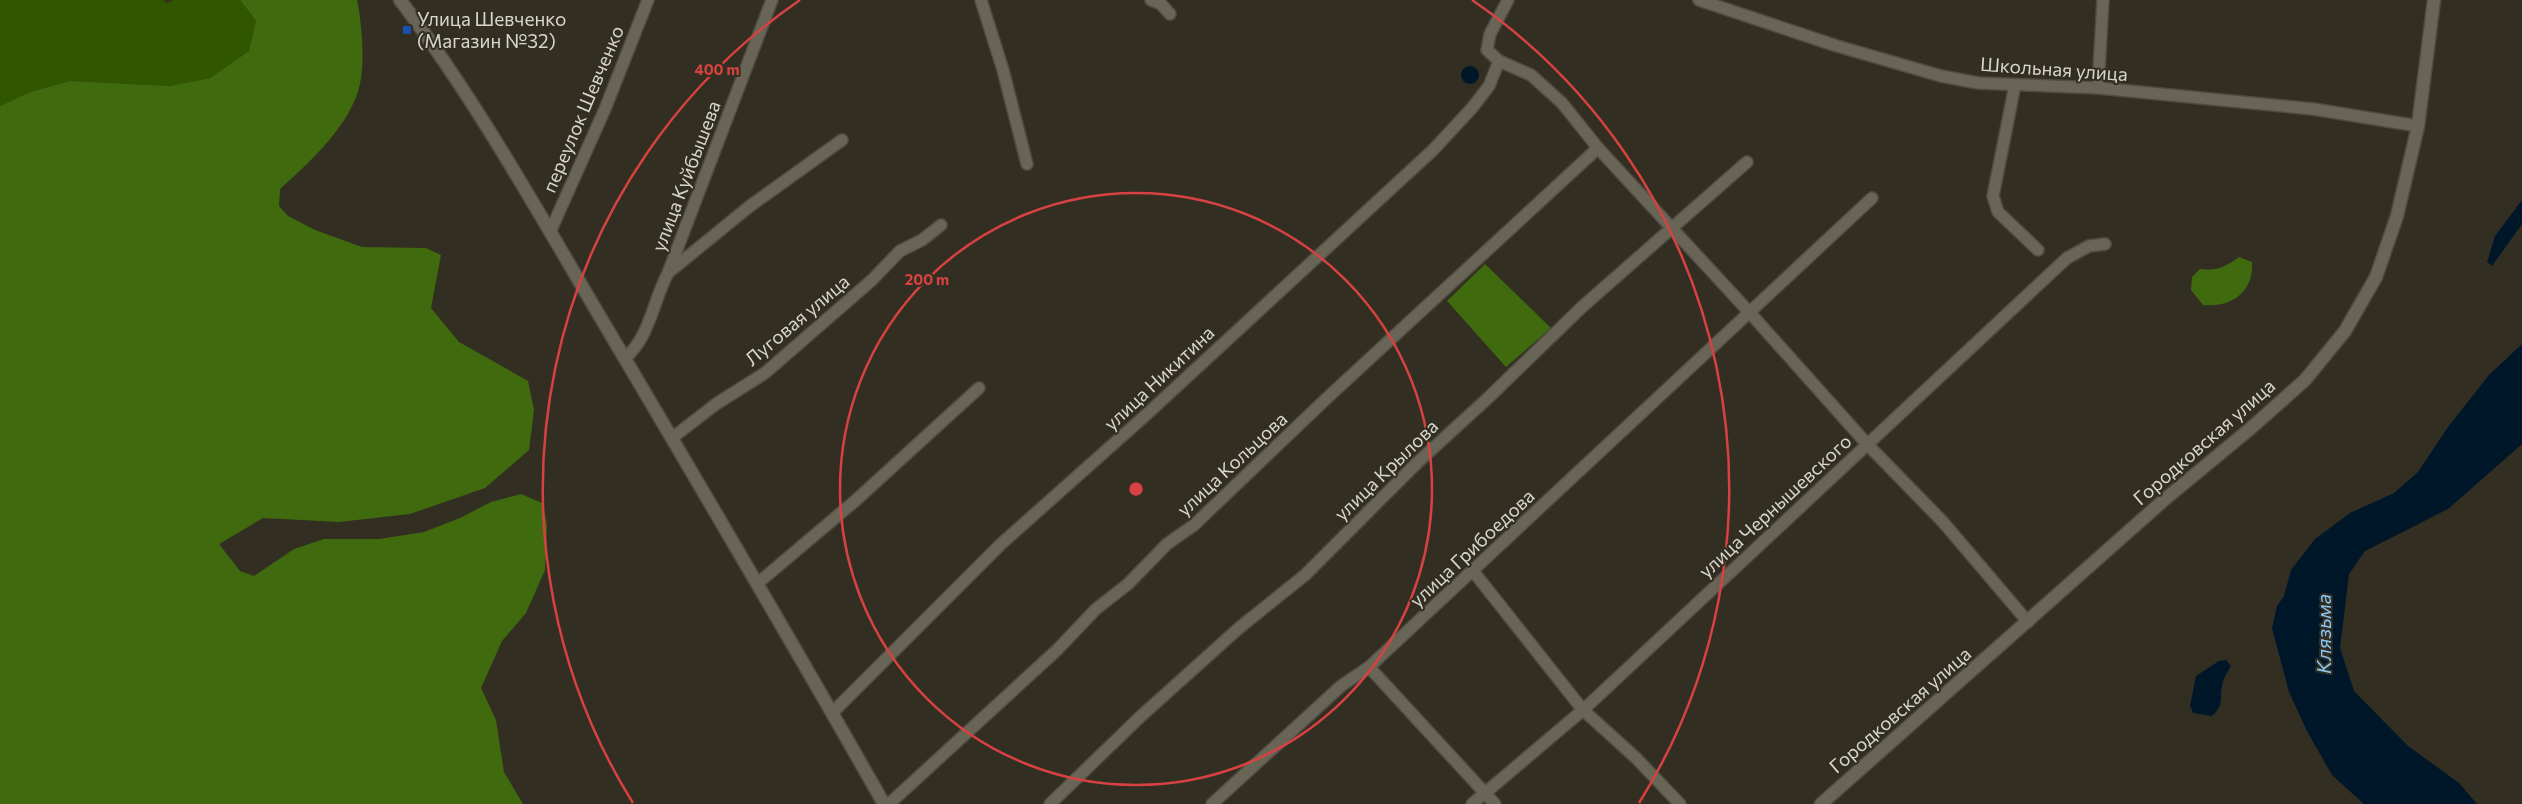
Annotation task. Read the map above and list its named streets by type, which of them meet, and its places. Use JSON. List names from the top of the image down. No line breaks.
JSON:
{"streets":{"main road":["Городковская улица"],"street":["Школьная улица","переулок Шевченко","улица Куйбышева","Луговая улица","улица Никитина","улица Кольцова","улица Крылова","улица Чернышевского","улица Грибоедова"]},"crossings":[["Школьная улица","Городковская улица"]],"water":["Клязьма"],"places":{"transit":["Улица Шевченко (Магазин №32)"]},"rings":["400 m","200 m"]}
